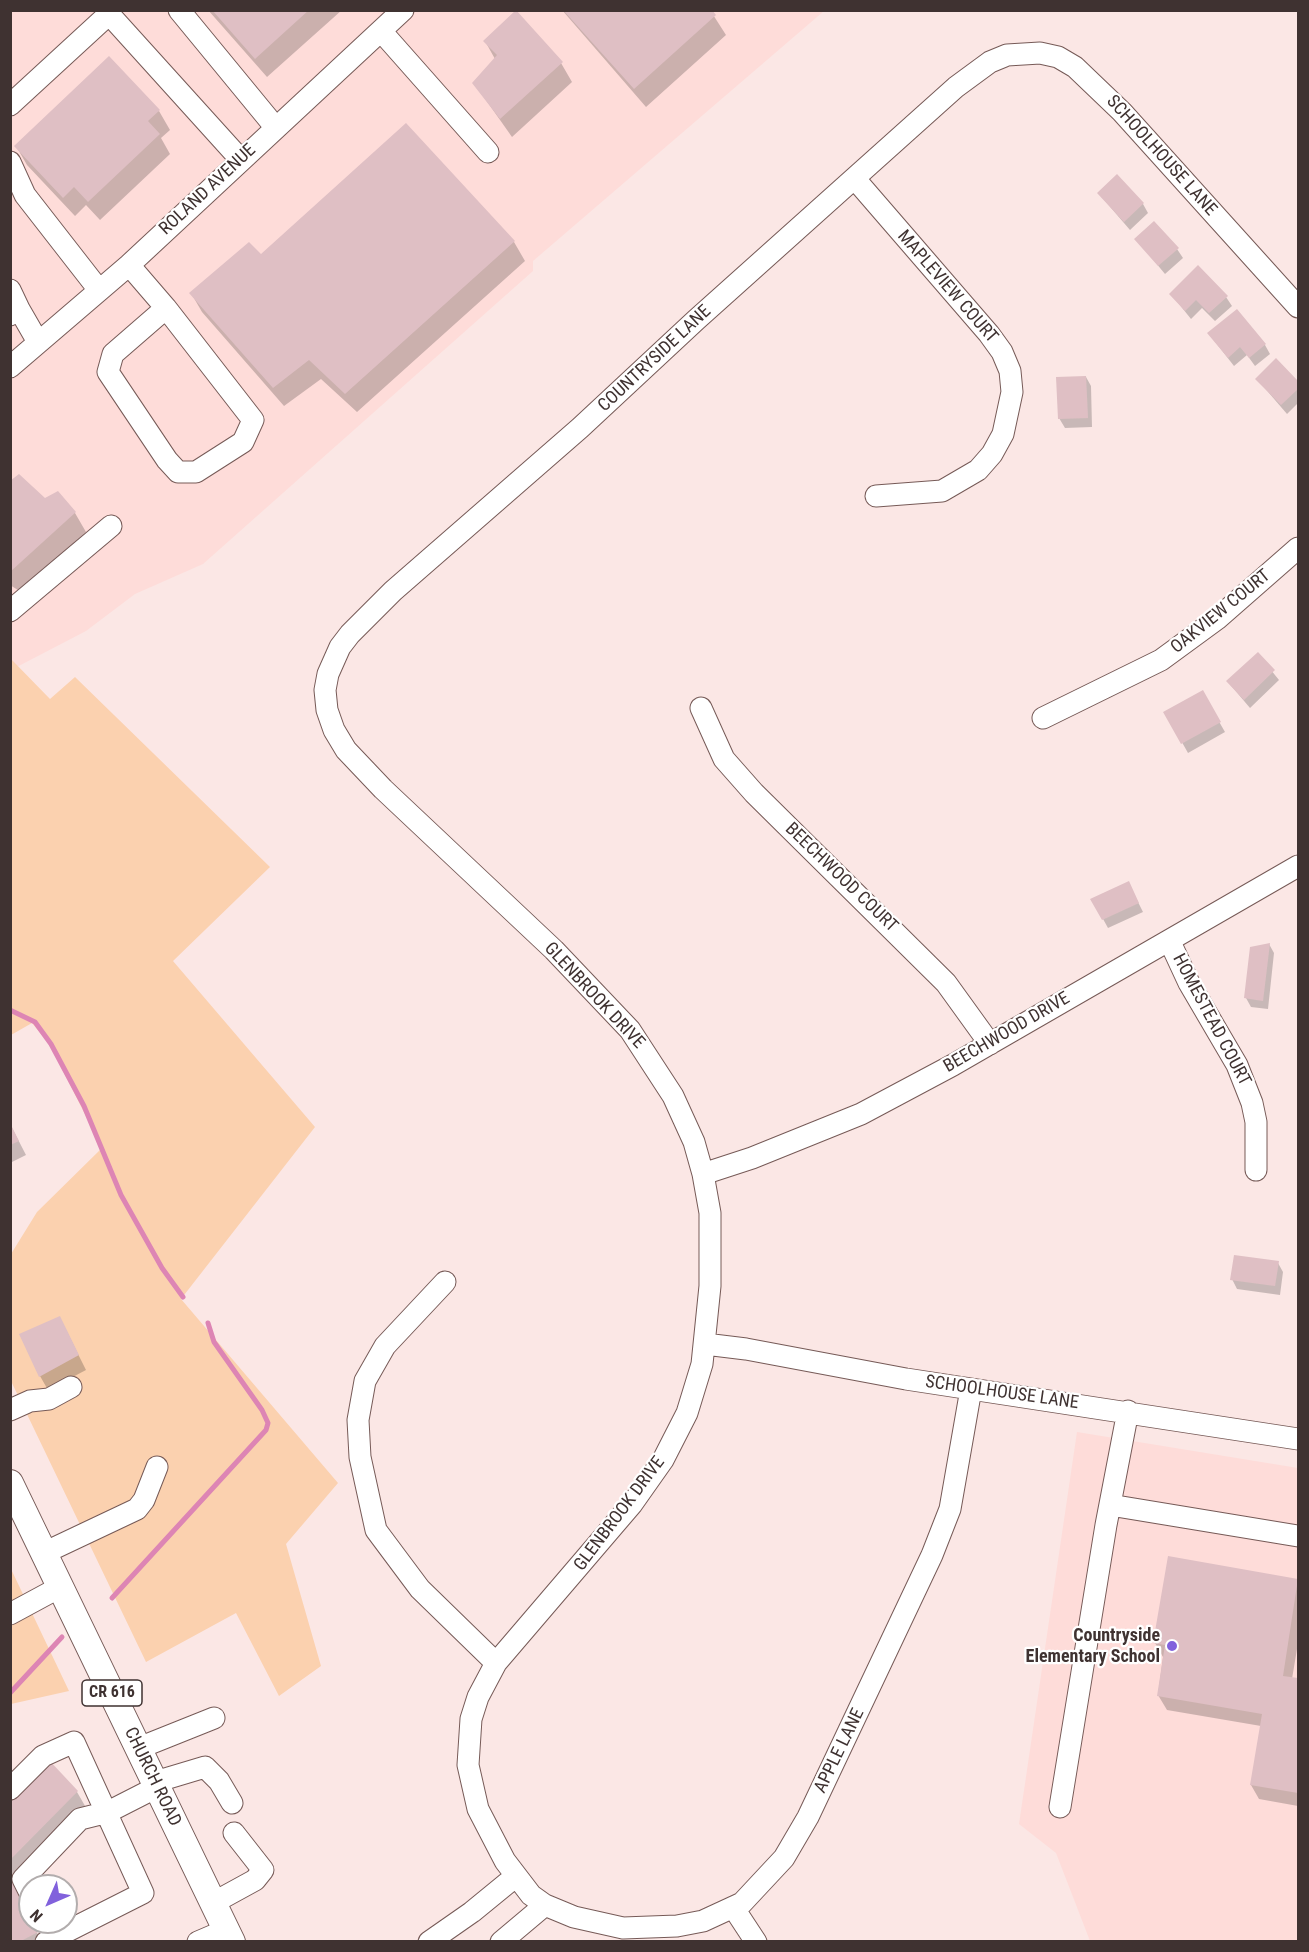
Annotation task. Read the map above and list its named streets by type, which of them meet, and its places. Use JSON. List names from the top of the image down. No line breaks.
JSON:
{"streets":{"main road":["CR 616","CHURCH ROAD"],"street":["SCHOOLHOUSE LANE","ROLAND AVENUE","MAPLEVIEW COURT","COUNTRYSIDE LANE","OAKVIEW COURT","BEECHWOOD COURT","GLENBROOK DRIVE","HOMESTEAD COURT","BEECHWOOD DRIVE","APPLE LANE"]},"crossings":[["SCHOOLHOUSE LANE","COUNTRYSIDE LANE"],["SCHOOLHOUSE LANE","GLENBROOK DRIVE"],["SCHOOLHOUSE LANE","APPLE LANE"],["MAPLEVIEW COURT","COUNTRYSIDE LANE"],["COUNTRYSIDE LANE","GLENBROOK DRIVE"],["BEECHWOOD COURT","BEECHWOOD DRIVE"],["GLENBROOK DRIVE","BEECHWOOD DRIVE"],["GLENBROOK DRIVE","APPLE LANE"],["HOMESTEAD COURT","BEECHWOOD DRIVE"]],"places":["Countryside Elementary School"],"north":"bottom left"}
